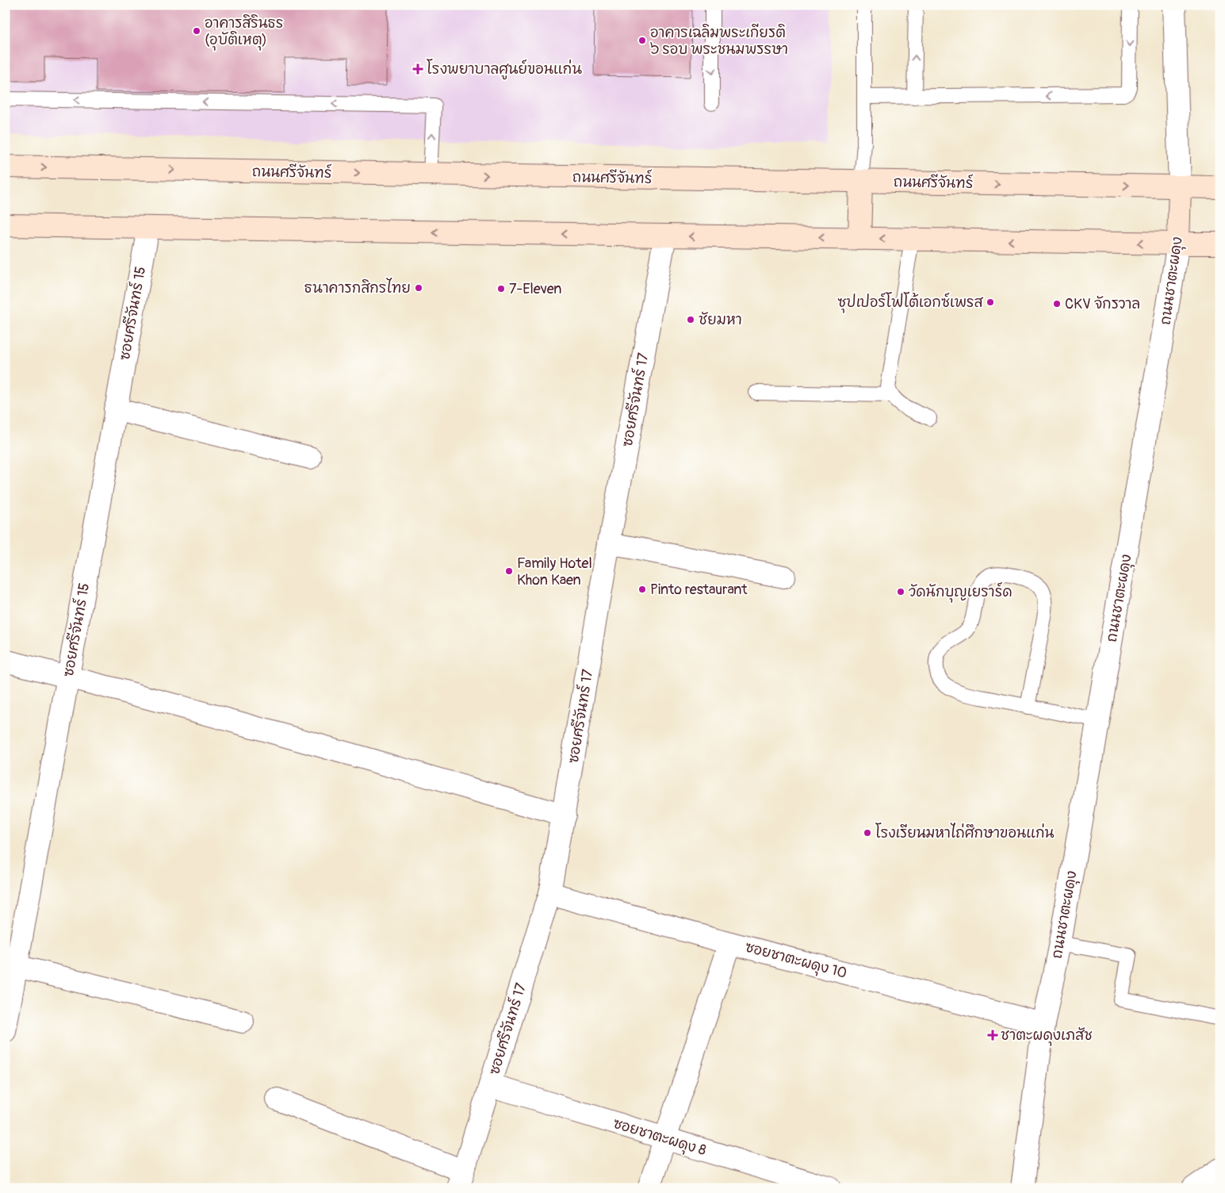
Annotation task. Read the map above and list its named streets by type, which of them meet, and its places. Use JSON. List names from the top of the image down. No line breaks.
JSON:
{"streets":{"main road":["ถนนศรีจันทร์","ถนนชาตะผดุง"],"street":["ซอยศรีจันทร์ 15","ซอยศรีจันทร์ 17","ซอยชาตะผดุง 10","ซอยชาตะผดุง 8"]},"crossings":[["ถนนศรีจันทร์","ถนนชาตะผดุง"],["ถนนชาตะผดุง","ซอยชาตะผดุง 10"],["ซอยศรีจันทร์ 17","ซอยชาตะผดุง 10"],["ซอยศรีจันทร์ 17","ซอยชาตะผดุง 8"]],"places":{"other":["อาคารสิรินธร (อุบัติเหตุ)","อาคารเฉลิมพระเกียรติ ๖ รอบ พระชนมพรรษา","ธนาคารกสิกรไทย","7-Eleven","ซุปเปอร์โฟโต้เอกซ์เพรส","CKV จักรวาล","ชัยมหา","Family Hotel Khon Kaen","Pinto restaurant","วัดนักบุญเยราร์ด","โรงเรียนมหาไถ่ศึกษาขอนแก่น"],"health":["โรงพยาบาลศูนย์ขอนแก่น","ชาตะผดุงเภสัช"]}}
